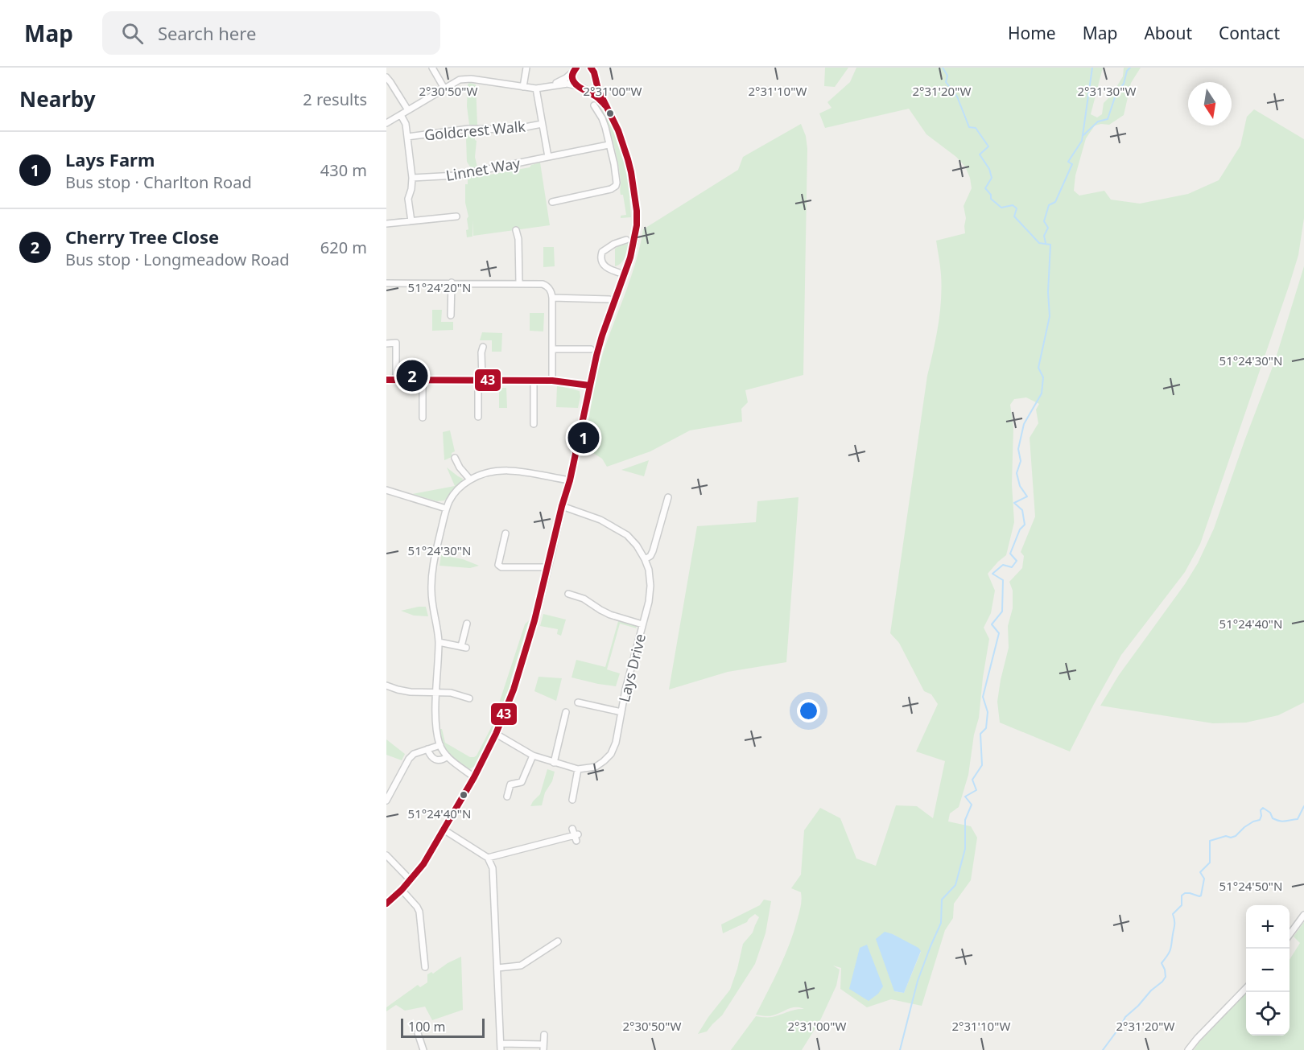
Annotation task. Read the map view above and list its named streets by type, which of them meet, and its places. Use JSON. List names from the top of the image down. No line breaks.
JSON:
{"streets":{"street":["Goldcrest Walk","Linnet Way","Lays Drive"]},"lines":["transit line 43"],"scale_bar":"100 m","north":"bottom","page":{"header":"Map","search":"Search here","nav":["Home","Map","About","Contact"],"heading":["Nearby","2 results"],"list":[{"mark":"1","name":"Lays Farm","note":"Bus stop · Charlton Road","value":"430 m"},{"mark":"2","name":"Cherry Tree Close","note":"Bus stop · Longmeadow Road","value":"620 m"}],"pins":["2","1"],"map_buttons":["+","−"],"scale":"100 m"},"coordinates":["2°30'50\"W","2°31'00\"W","2°31'10\"W","2°31'20\"W","2°31'30\"W","51°24'20\"N","51°24'30\"N","51°24'40\"N","51°24'50\"N"]}
